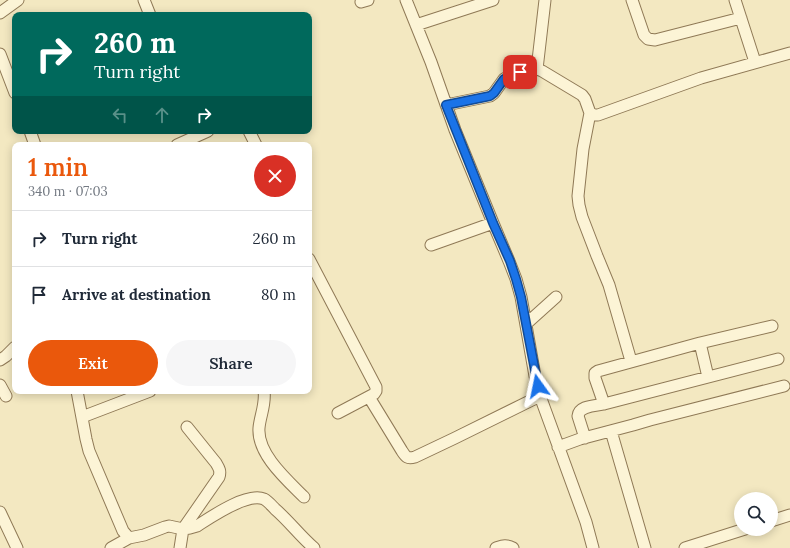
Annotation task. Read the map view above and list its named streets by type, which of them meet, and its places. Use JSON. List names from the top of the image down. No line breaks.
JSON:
{"page":{"turn":["260 m","Turn right"],"heading":["1 min","340 m · 07:03"],"list":[{"name":"Turn right","value":"260 m"},{"name":"Arrive at destination","value":"80 m"}],"buttons":["Exit","Share"]}}
